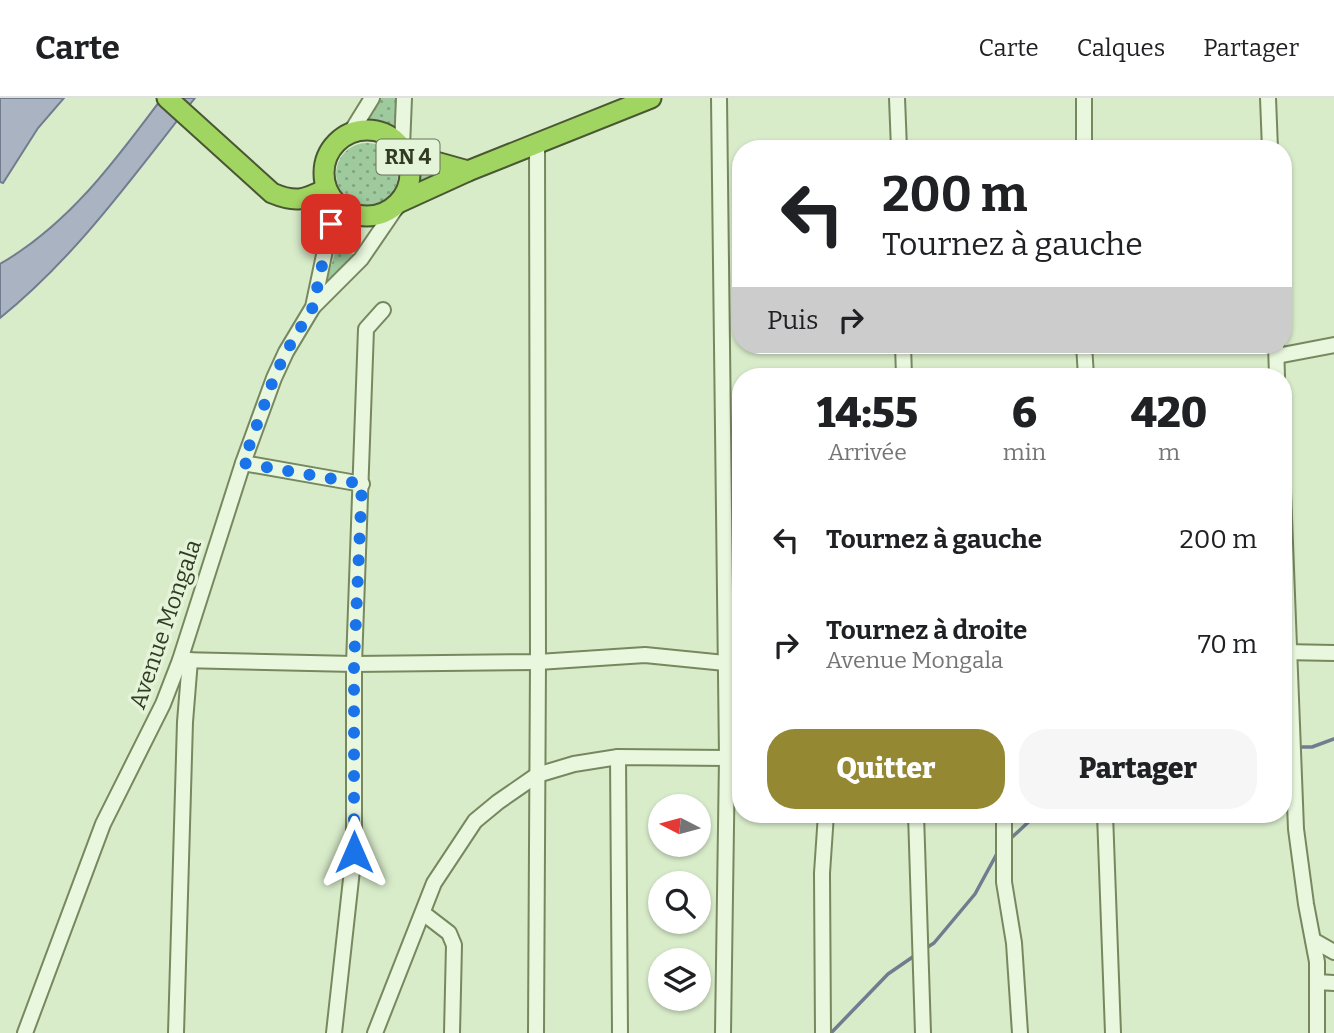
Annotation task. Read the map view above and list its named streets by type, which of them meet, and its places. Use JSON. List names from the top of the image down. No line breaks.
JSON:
{"streets":{"highway":["RN 4"],"street":["Avenue Mongala"]},"north":"left","page":{"header":"Carte","nav":["Carte","Calques","Partager"],"turn":["200 m","Tournez à gauche"],"then":"Puis","eta":["14:55","Arrivée","6","min","420","m"],"list":[{"name":"Tournez à gauche","value":"200 m"},{"name":"Tournez à droite","note":"Avenue Mongala","value":"70 m"}],"buttons":["Quitter","Partager"]}}
